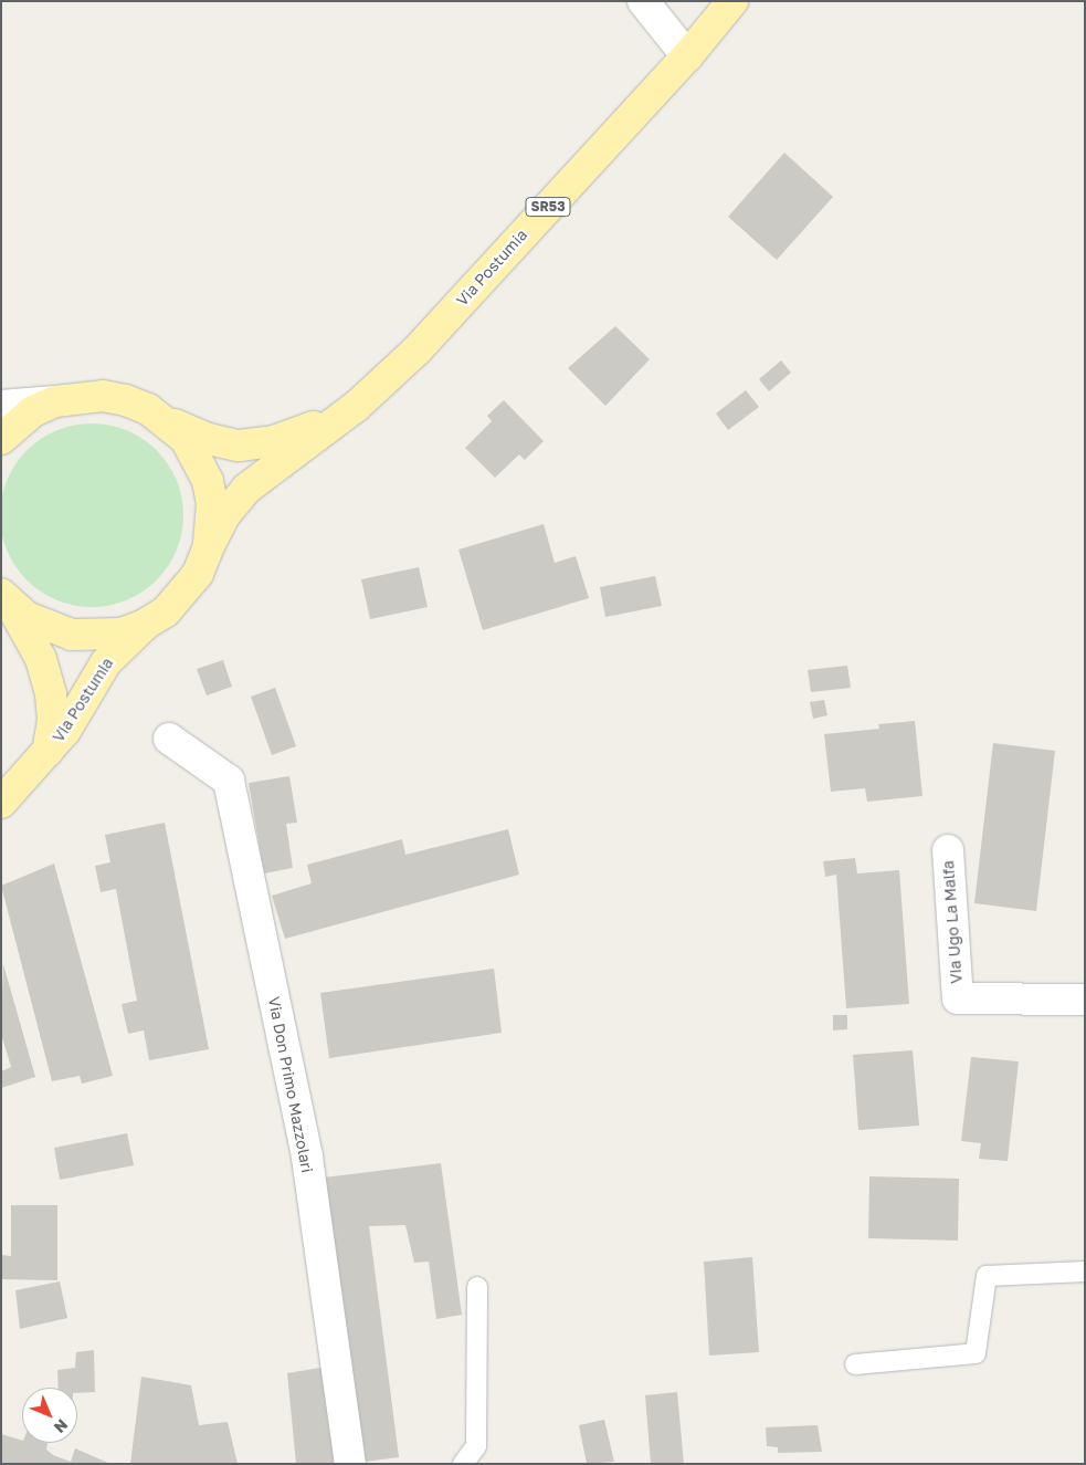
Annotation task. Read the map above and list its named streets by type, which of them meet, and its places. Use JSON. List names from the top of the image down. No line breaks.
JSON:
{"streets":{"main road":["SR53","Via Postumia"],"street":["Via Ugo La Malfa","Via Don Primo Mazzolari"]},"north":"bottom right"}
